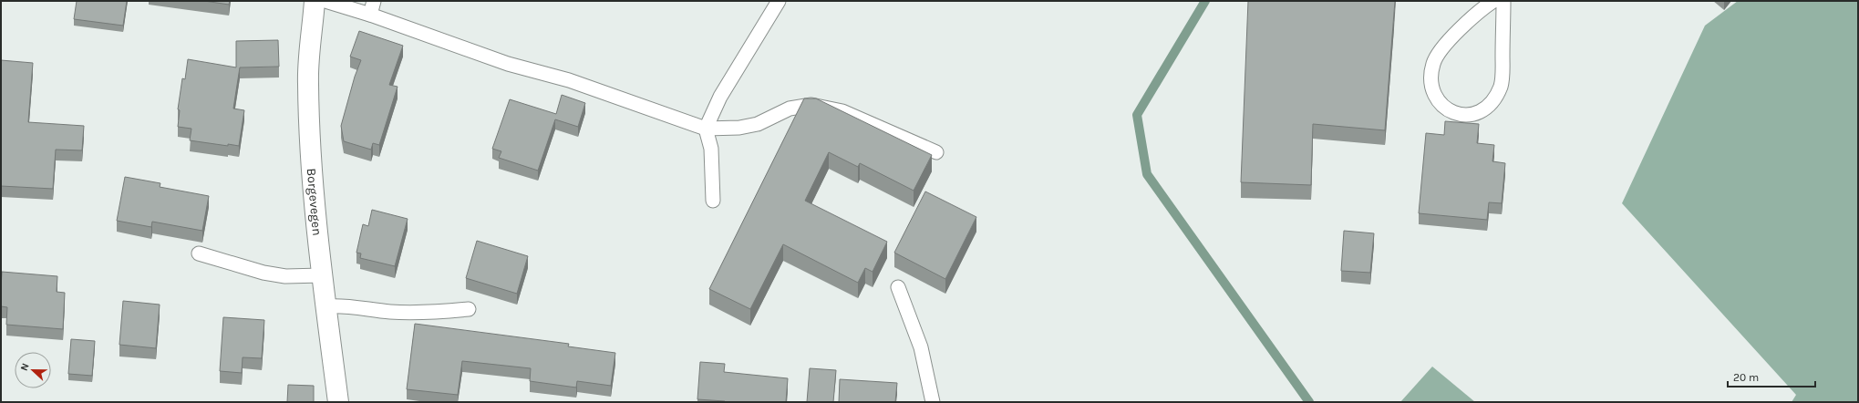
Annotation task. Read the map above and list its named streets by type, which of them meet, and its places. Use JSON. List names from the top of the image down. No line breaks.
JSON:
{"streets":{"street":["Borgevegen"]},"scale_bar":"20 m","north":"left"}
